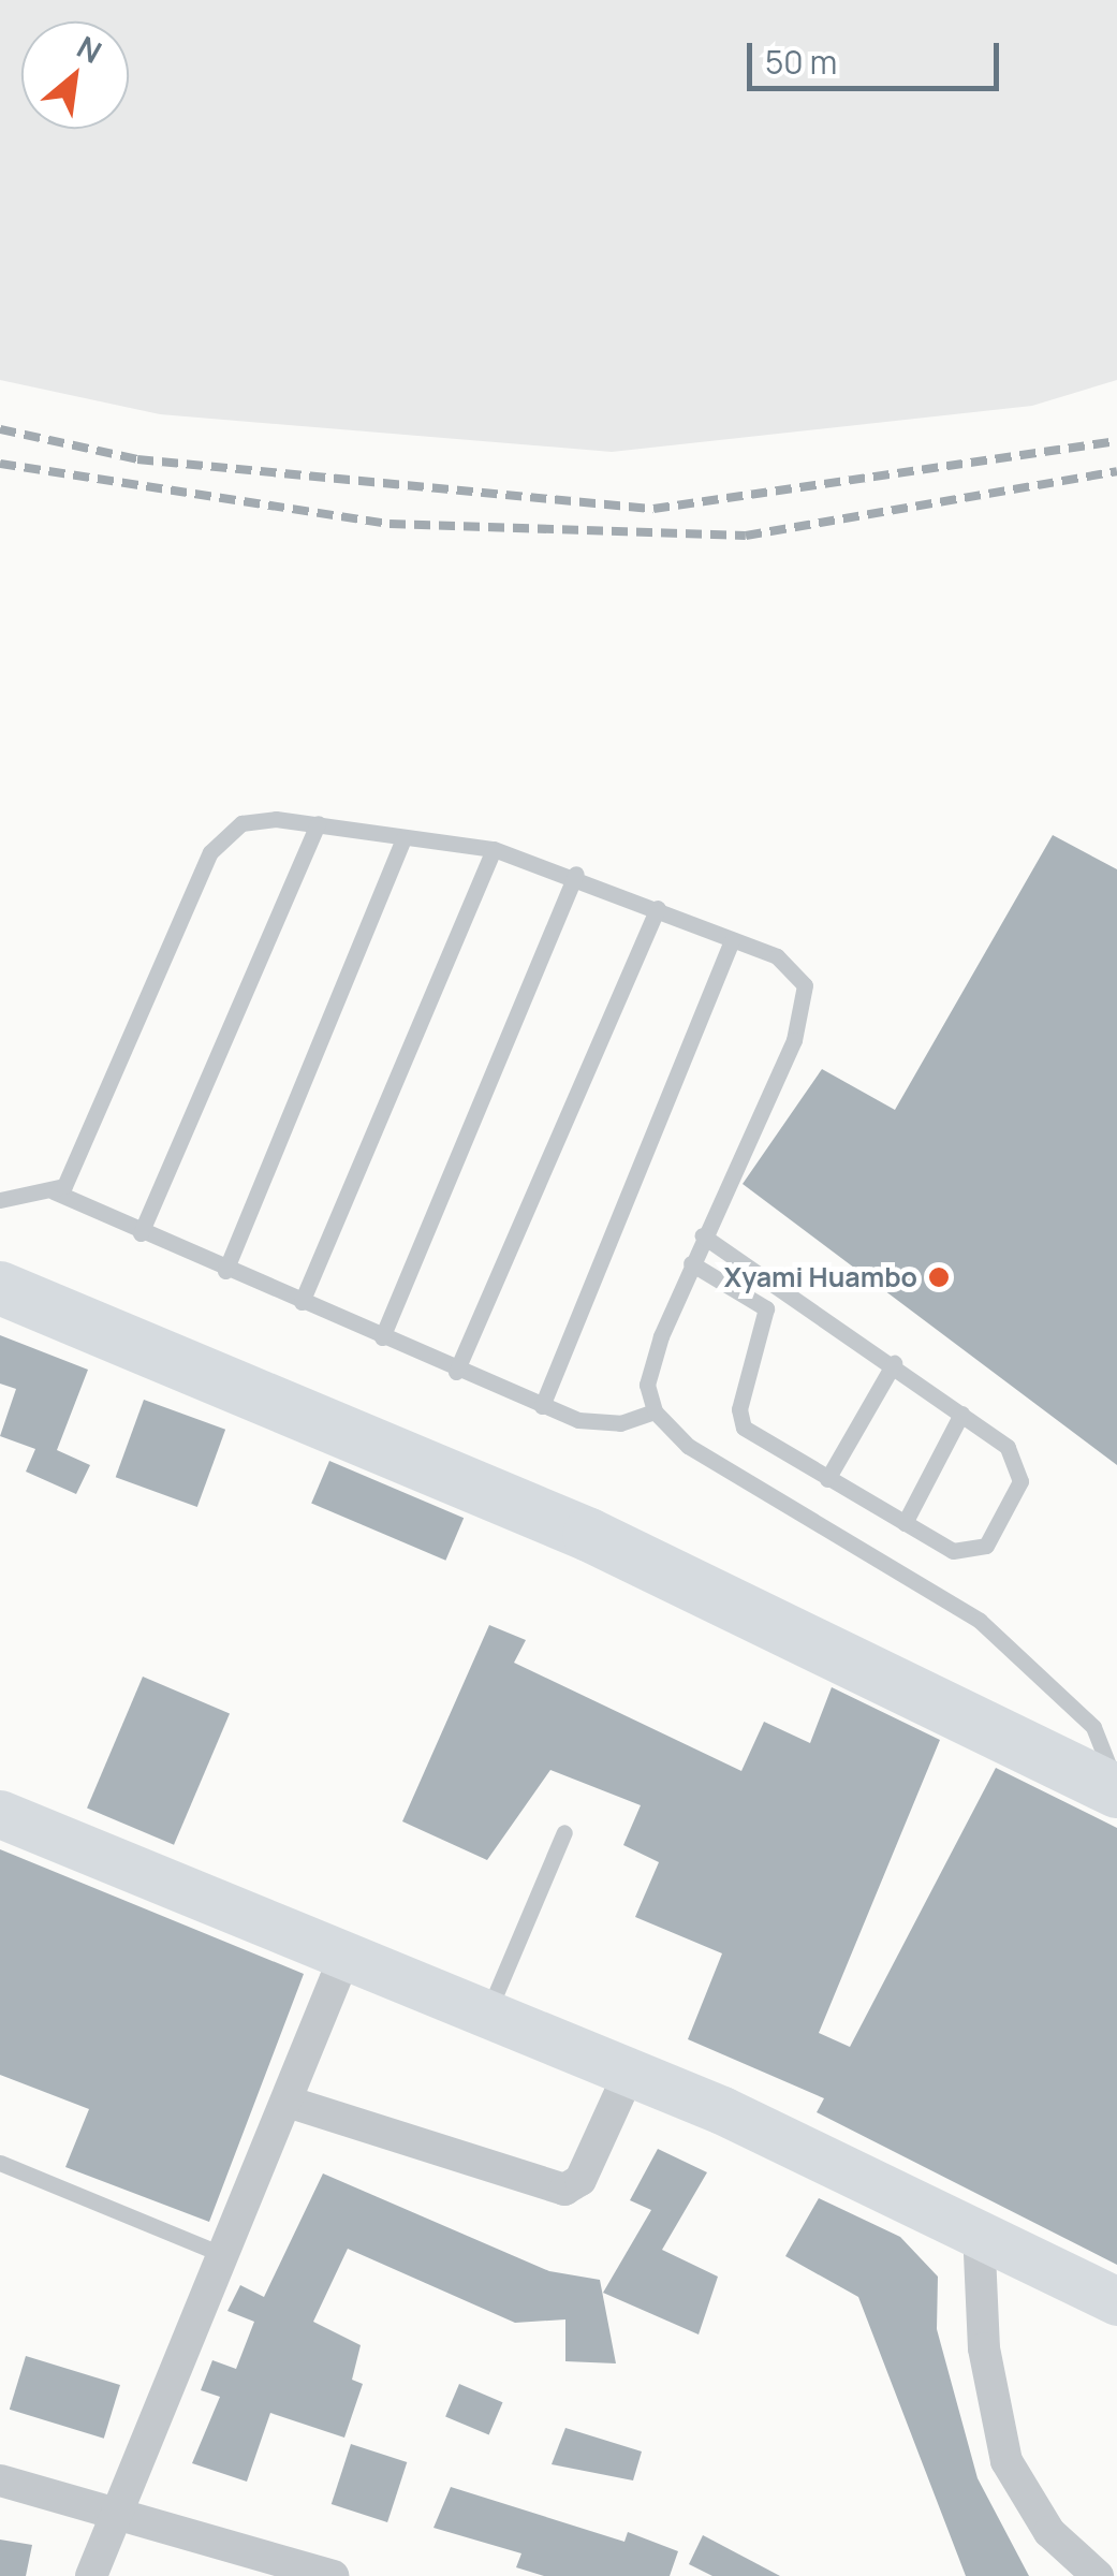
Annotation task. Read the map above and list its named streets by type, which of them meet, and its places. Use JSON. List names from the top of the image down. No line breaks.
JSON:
{"places":["Xyami Huambo"],"scale_bar":"50 m","north":"top right"}
